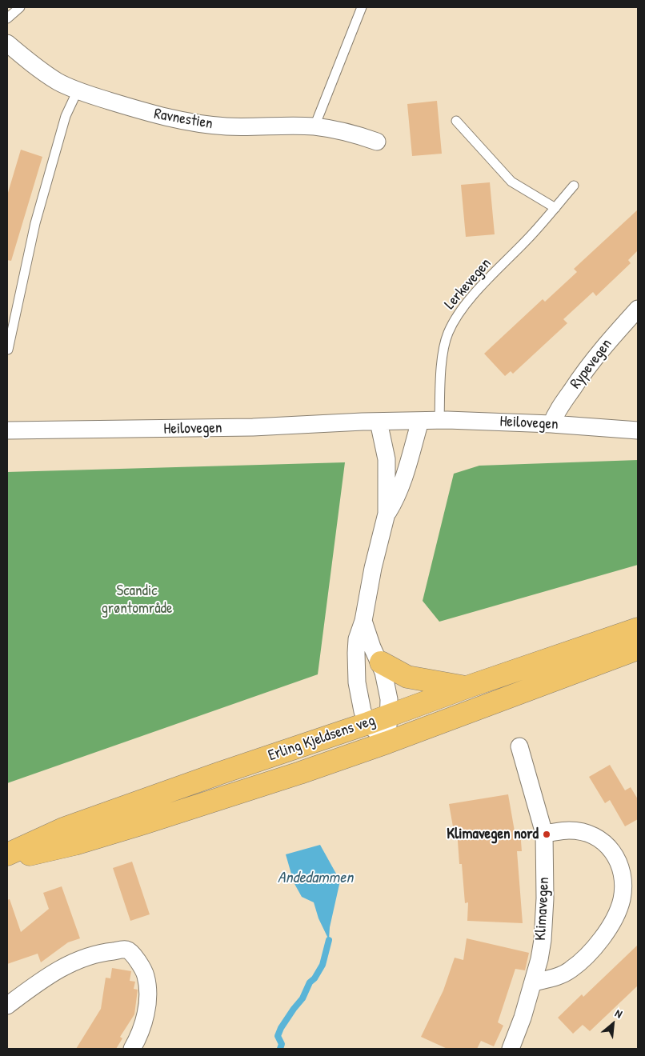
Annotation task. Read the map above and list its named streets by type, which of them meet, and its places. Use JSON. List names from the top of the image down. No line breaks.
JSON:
{"streets":{"highway":["Erling Kjeldsens veg"],"street":["Ravnestien","Rypevegen","Heilovegen","Klimavegen"],"lane":["Lerkevegen"]},"crossings":[["Lerkevegen","Heilovegen"],["Rypevegen","Heilovegen"]],"water":["Andedammen"],"parks":["Scandic grøntområde"],"places":["Klimavegen nord"],"north":"top right"}
